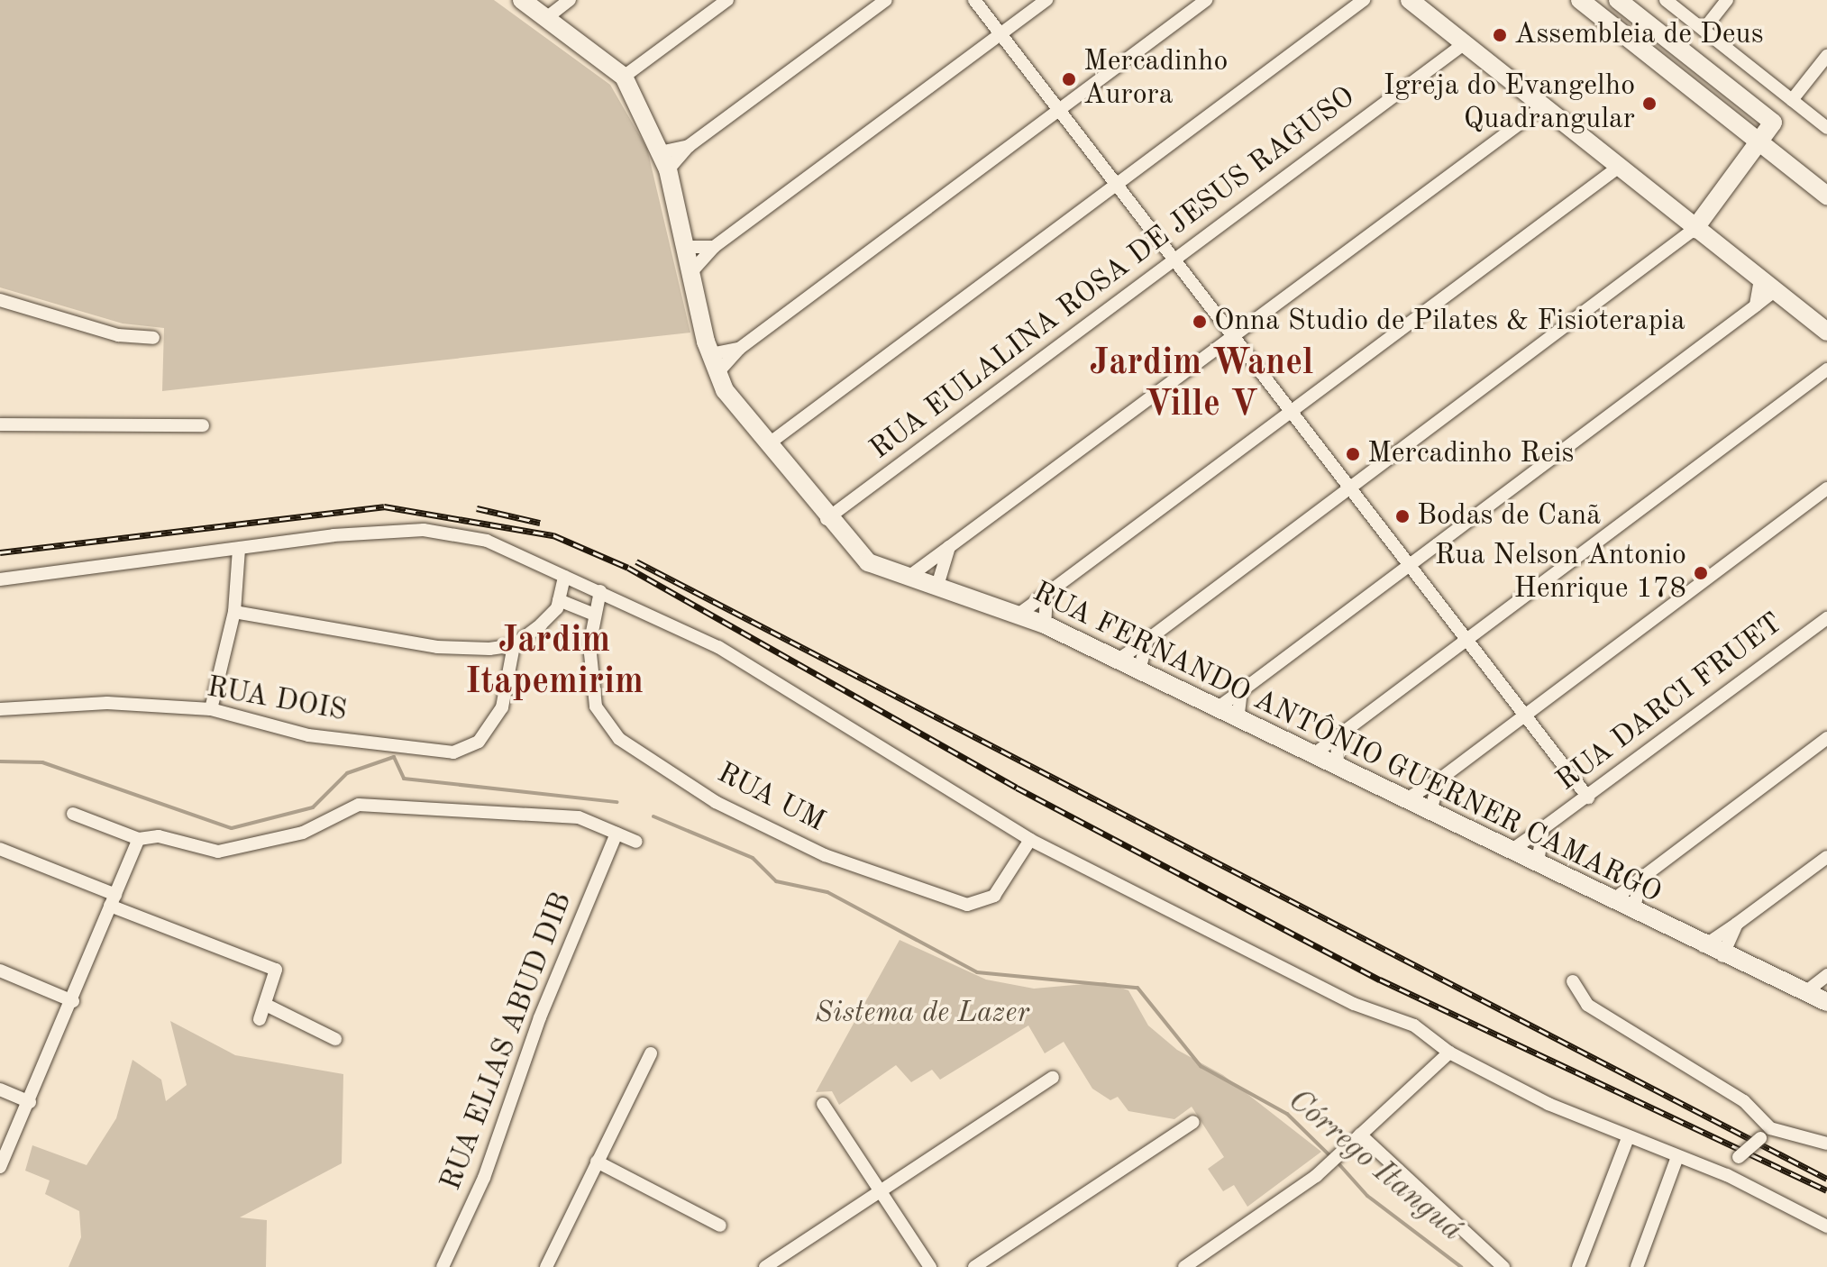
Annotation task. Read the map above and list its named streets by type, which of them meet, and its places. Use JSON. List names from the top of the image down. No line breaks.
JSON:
{"streets":{"street":["RUA EULALINA ROSA DE JESUS RAGUSO","RUA DOIS","RUA DARCI FRUET","RUA FERNANDO ANTÔNIO GUERNER CAMARGO","RUA UM","RUA ELIAS ABUD DIB"]},"crossings":[["RUA EULALINA ROSA DE JESUS RAGUSO","RUA FERNANDO ANTÔNIO GUERNER CAMARGO"],["RUA DARCI FRUET","RUA FERNANDO ANTÔNIO GUERNER CAMARGO"]],"districts":["Jardim Wanel Ville V","Jardim Itapemirim"],"water":["Córrego Itanguá"],"parks":["Sistema de Lazer"],"places":["Assembleia de Deus","Mercadinho Aurora","Igreja do Evangelho Quadrangular","Onna Studio de Pilates & Fisioterapia","Mercadinho Reis","Bodas de Canã","Rua Nelson Antonio Henrique 178"]}
